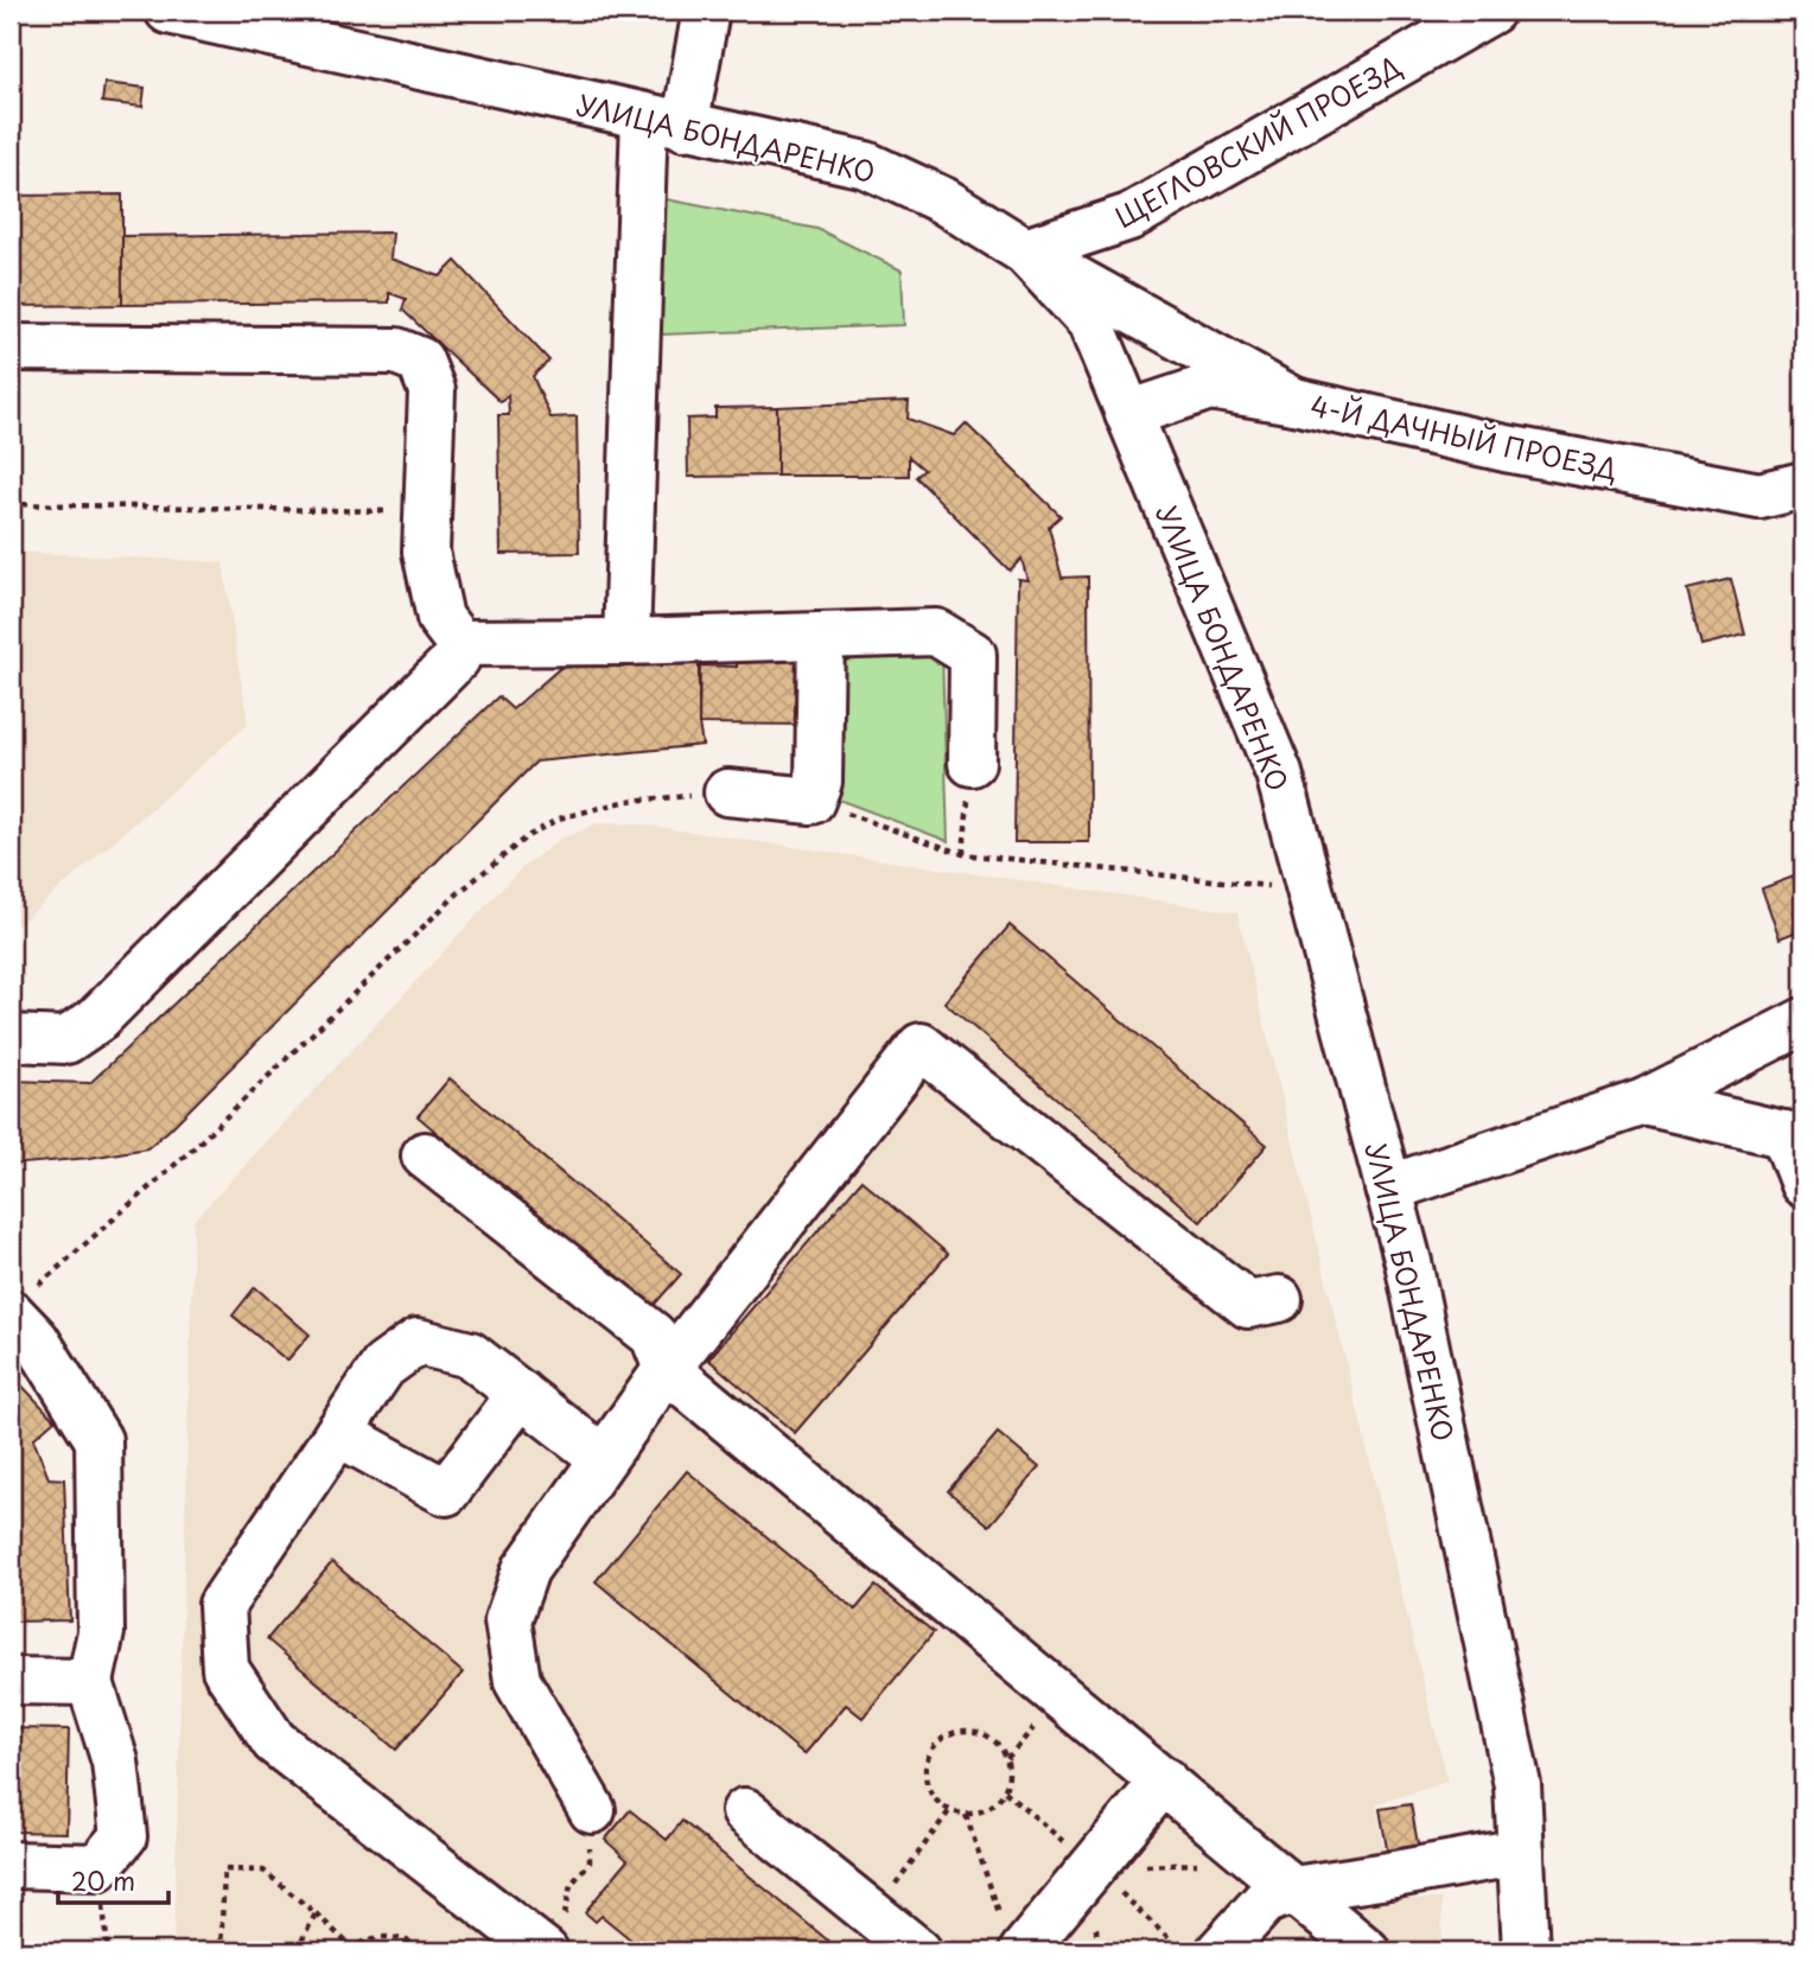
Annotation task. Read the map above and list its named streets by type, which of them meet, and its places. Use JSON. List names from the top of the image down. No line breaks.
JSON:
{"streets":{"street":["УЛИЦА БОНДАРЕНКО","ЩЕГЛОВСКИЙ ПРОЕЗД","4-Й ДАЧНЫЙ ПРОЕЗД"]},"crossings":[["УЛИЦА БОНДАРЕНКО","ЩЕГЛОВСКИЙ ПРОЕЗД"],["УЛИЦА БОНДАРЕНКО","4-Й ДАЧНЫЙ ПРОЕЗД"]],"scale_bar":"20 m"}
